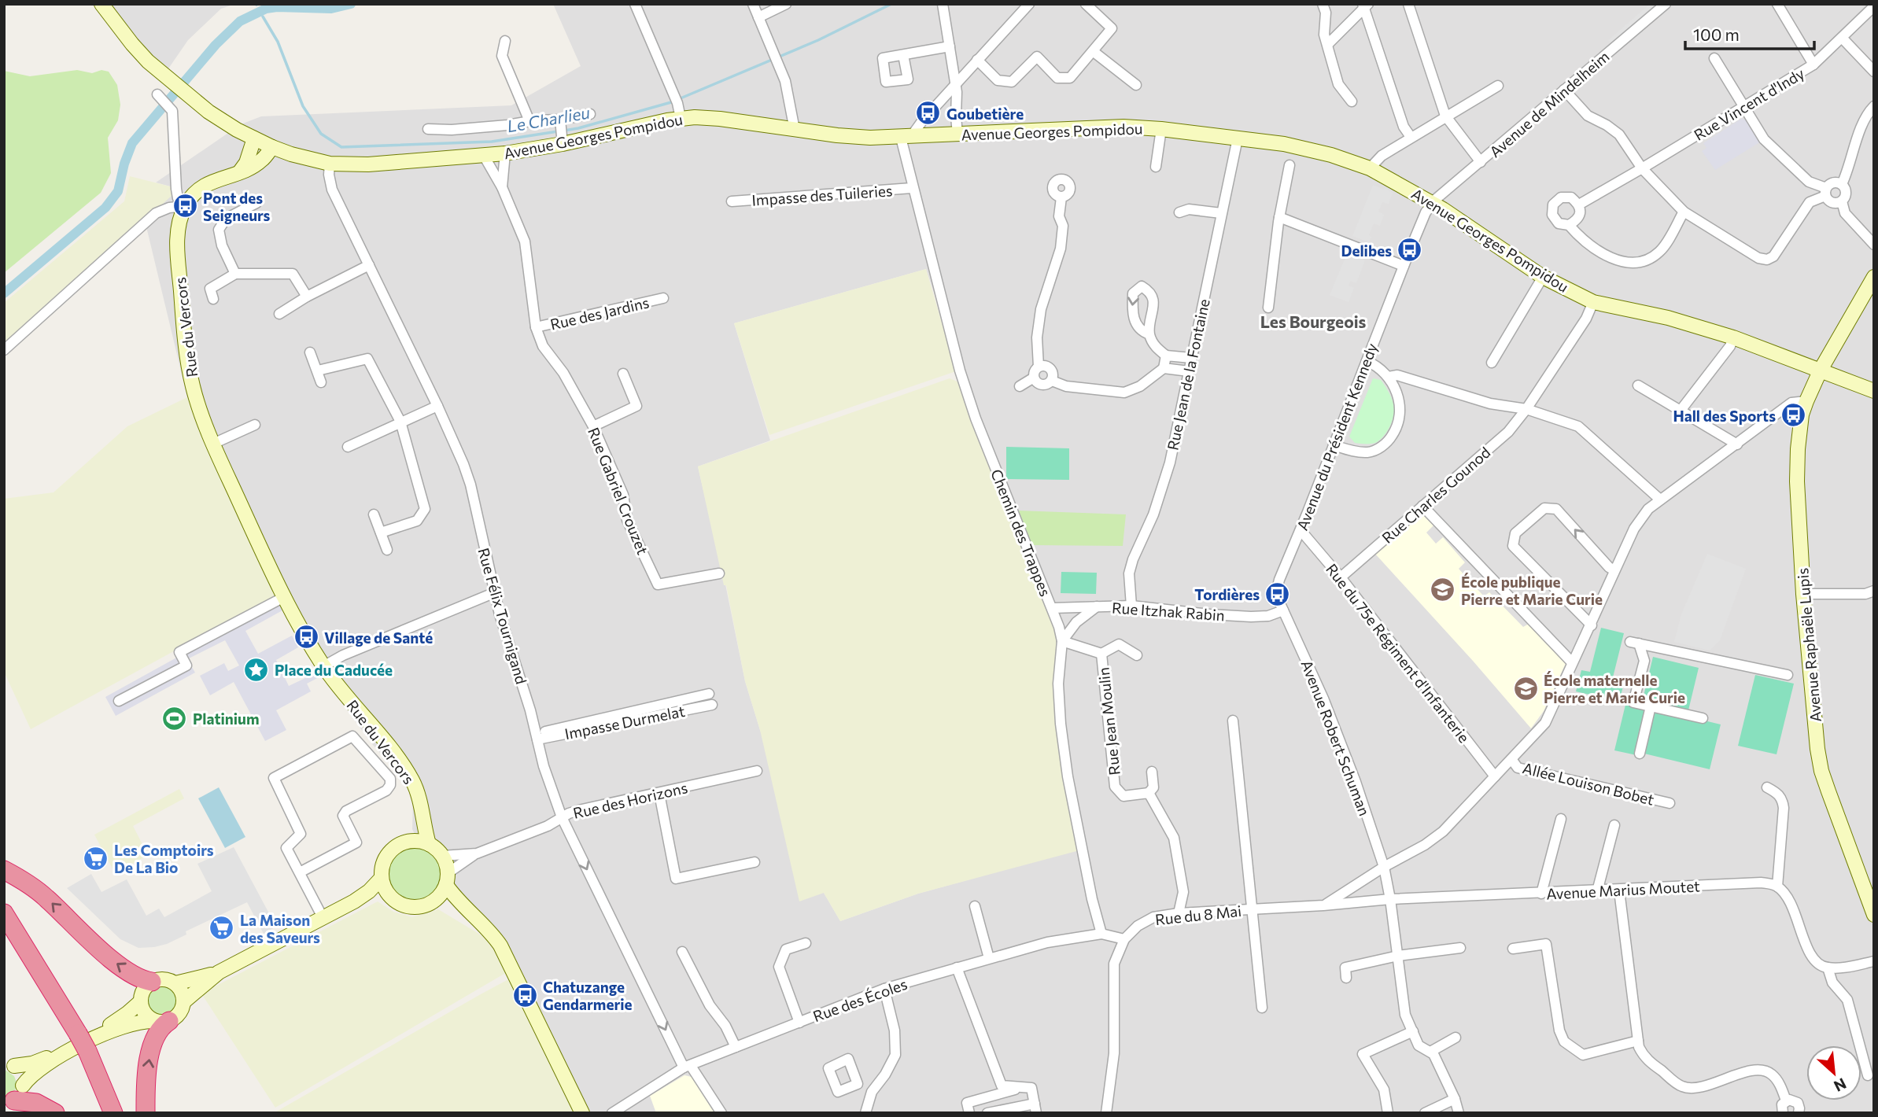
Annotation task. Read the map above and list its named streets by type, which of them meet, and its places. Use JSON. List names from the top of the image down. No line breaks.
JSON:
{"streets":{"street":["Avenue de Mindelheim","Rue Vincent d'Indy","Avenue Georges Pompidou","Impasse des Tuileries","Rue des Jardins","Rue du Vercors","Rue Jean de la Fontaine","Avenue du Président Kennedy","Rue Gabriel Crouzet","Rue Charles Gounod","Chemin des Trappes","Rue Itzhak Rabin","Rue Félix Tournigand","Avenue Raphaële Lupis","Rue du 75e Régiment d'Infanterie","Rue Jean Moulin","Impasse Durmelat","Avenue Robert Schuman","Allée Louison Bobet","Rue des Horizons","Avenue Marius Moutet","Rue du 8 Mai","Rue des Écoles"]},"crossings":[["Avenue de Mindelheim","Avenue Georges Pompidou"],["Avenue de Mindelheim","Avenue du Président Kennedy"],["Avenue Georges Pompidou","Rue du Vercors"],["Avenue Georges Pompidou","Rue Jean de la Fontaine"],["Avenue Georges Pompidou","Avenue du Président Kennedy"],["Avenue Georges Pompidou","Rue Gabriel Crouzet"],["Avenue Georges Pompidou","Rue Charles Gounod"],["Avenue Georges Pompidou","Chemin des Trappes"],["Avenue Georges Pompidou","Rue Félix Tournigand"],["Avenue Georges Pompidou","Avenue Raphaële Lupis"],["Impasse des Tuileries","Chemin des Trappes"],["Rue des Jardins","Rue Gabriel Crouzet"],["Rue du Vercors","Rue des Horizons"],["Rue Jean de la Fontaine","Rue Itzhak Rabin"],["Avenue du Président Kennedy","Rue du 75e Régiment d'Infanterie"],["Avenue du Président Kennedy","Avenue Robert Schuman"],["Rue Charles Gounod","Rue du 75e Régiment d'Infanterie"],["Chemin des Trappes","Rue Itzhak Rabin"],["Chemin des Trappes","Rue des Écoles"],["Rue Itzhak Rabin","Avenue Robert Schuman"],["Rue Félix Tournigand","Impasse Durmelat"],["Rue Félix Tournigand","Rue des Horizons"],["Rue Félix Tournigand","Rue des Écoles"],["Avenue Robert Schuman","Avenue Marius Moutet"],["Avenue Marius Moutet","Rue du 8 Mai"],["Rue du 8 Mai","Rue des Écoles"]],"districts":["Les Bourgeois"],"water":["Le Charlieu"],"places":{"bus stop":["Goubetière","Pont des Seigneurs","Delibes","Hall des Sports","Tordières","Village de Santé","Chatuzange Gendarmerie"],"school or university":["École publique Pierre et Marie Curie","École maternelle Pierre et Marie Curie"],"place":["Place du Caducée"],"sports":["Platinium"],"supermarket":["Les Comptoirs De La Bio","La Maison des Saveurs"]},"scale_bar":"100 m","north":"bottom right"}
